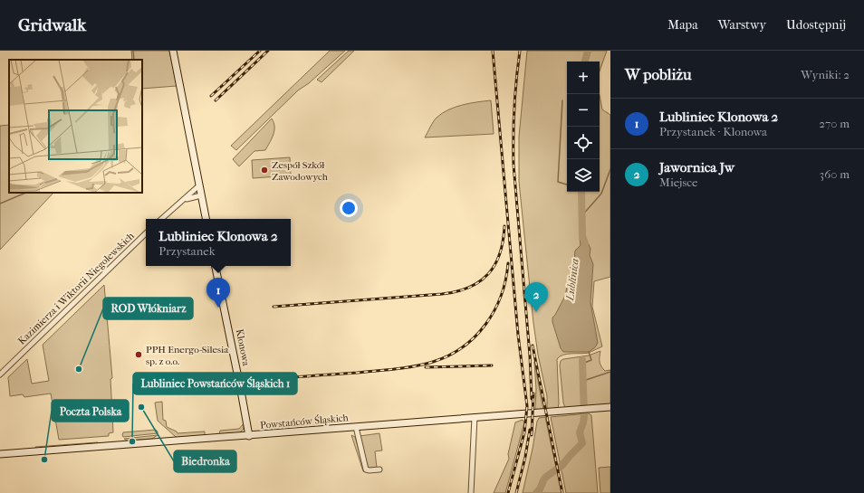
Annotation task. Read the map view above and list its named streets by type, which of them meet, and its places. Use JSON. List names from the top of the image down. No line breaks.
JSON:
{"streets":{"main road":["Klonowa","Powstańców Śląskich"],"street":["Kazimierza i Wiktorii Niegolewskich"]},"crossings":[["Klonowa","Powstańców Śląskich"]],"water":["Lublinica"],"places":["Zespół Szkół Zawodowych","PPH Energo-Silesia sp. z o.o.","ROD Włókniarz","Biedronka","Lubliniec Powstańców Śląskich 1","Poczta Polska"],"page":{"header":"Gridwalk","nav":["Mapa","Warstwy","Udostępnij"],"heading":["W pobliżu","Wyniki: 2"],"map_buttons":["+","−"],"list":[{"mark":"1","name":"Lubliniec Klonowa 2","note":"Przystanek · Klonowa","value":"270 m"},{"mark":"2","name":"Jawornica Jw","note":"Miejsce","value":"360 m"}],"popup":["Lubliniec Klonowa 2","Przystanek"],"pins":["1","2"]}}
